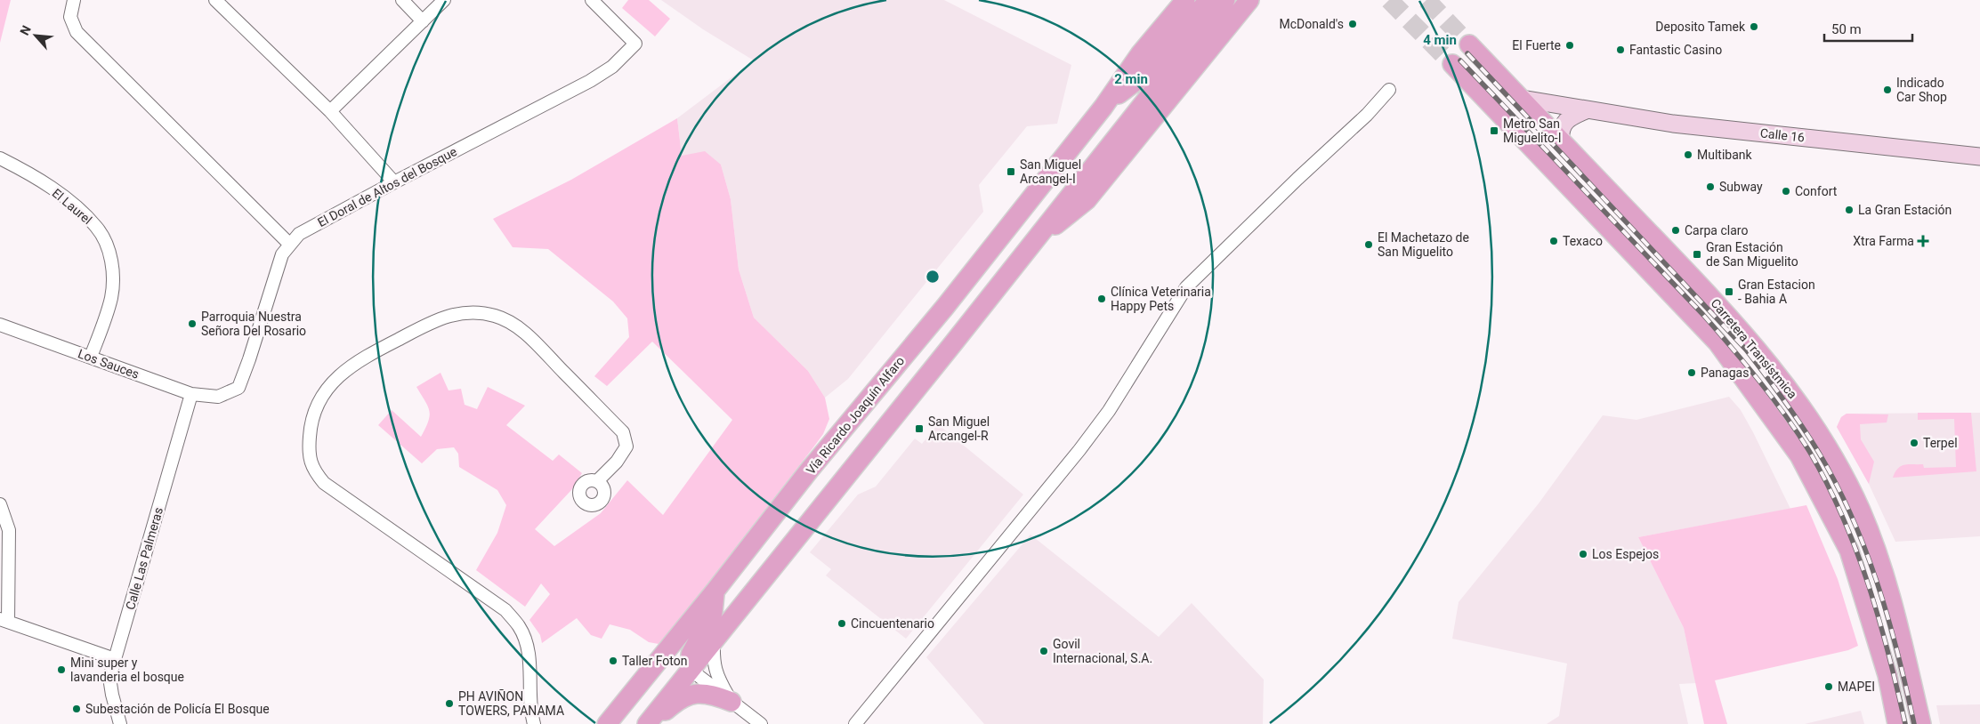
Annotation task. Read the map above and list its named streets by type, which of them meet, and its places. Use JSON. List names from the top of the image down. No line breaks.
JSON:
{"streets":{"main road":["Calle 16","Carretera Transístmica","Vía Ricardo Joaquín Alfaro"],"street":["El Doral de Altos del Bosque","El Laurel","Los Sauces","Calle Las Palmeras"]},"crossings":[["Calle 16","Carretera Transístmica"],["El Doral de Altos del Bosque","Los Sauces"],["El Laurel","Los Sauces"],["Los Sauces","Calle Las Palmeras"]],"places":{"other":["McDonald's","Deposito Tamek","El Fuerte","Fantastic Casino","Indicado Car Shop","Multibank","Subway","Confort","La Gran Estación","Carpa claro","Texaco","El Machetazo de San Miguelito","Clínica Veterinaria Happy Pets","Parroquia Nuestra Señora Del Rosario","Panagas","Terpel","Los Espejos","Cincuentenario","Govil Internacional, S.A.","Taller Foton","Mini super y lavanderia el bosque","MAPEI","PH AVIÑON TOWERS, PANAMA","Subestación de Policía El Bosque"],"transit":["Metro San Miguelito-I","San Miguel Arcangel-I","Gran Estación de San Miguelito","Gran Estacion - Bahia A","San Miguel Arcangel-R"],"health":["Xtra Farma"]},"scale_bar":"50 m","north":"top left","rings":["4 min","2 min"]}
